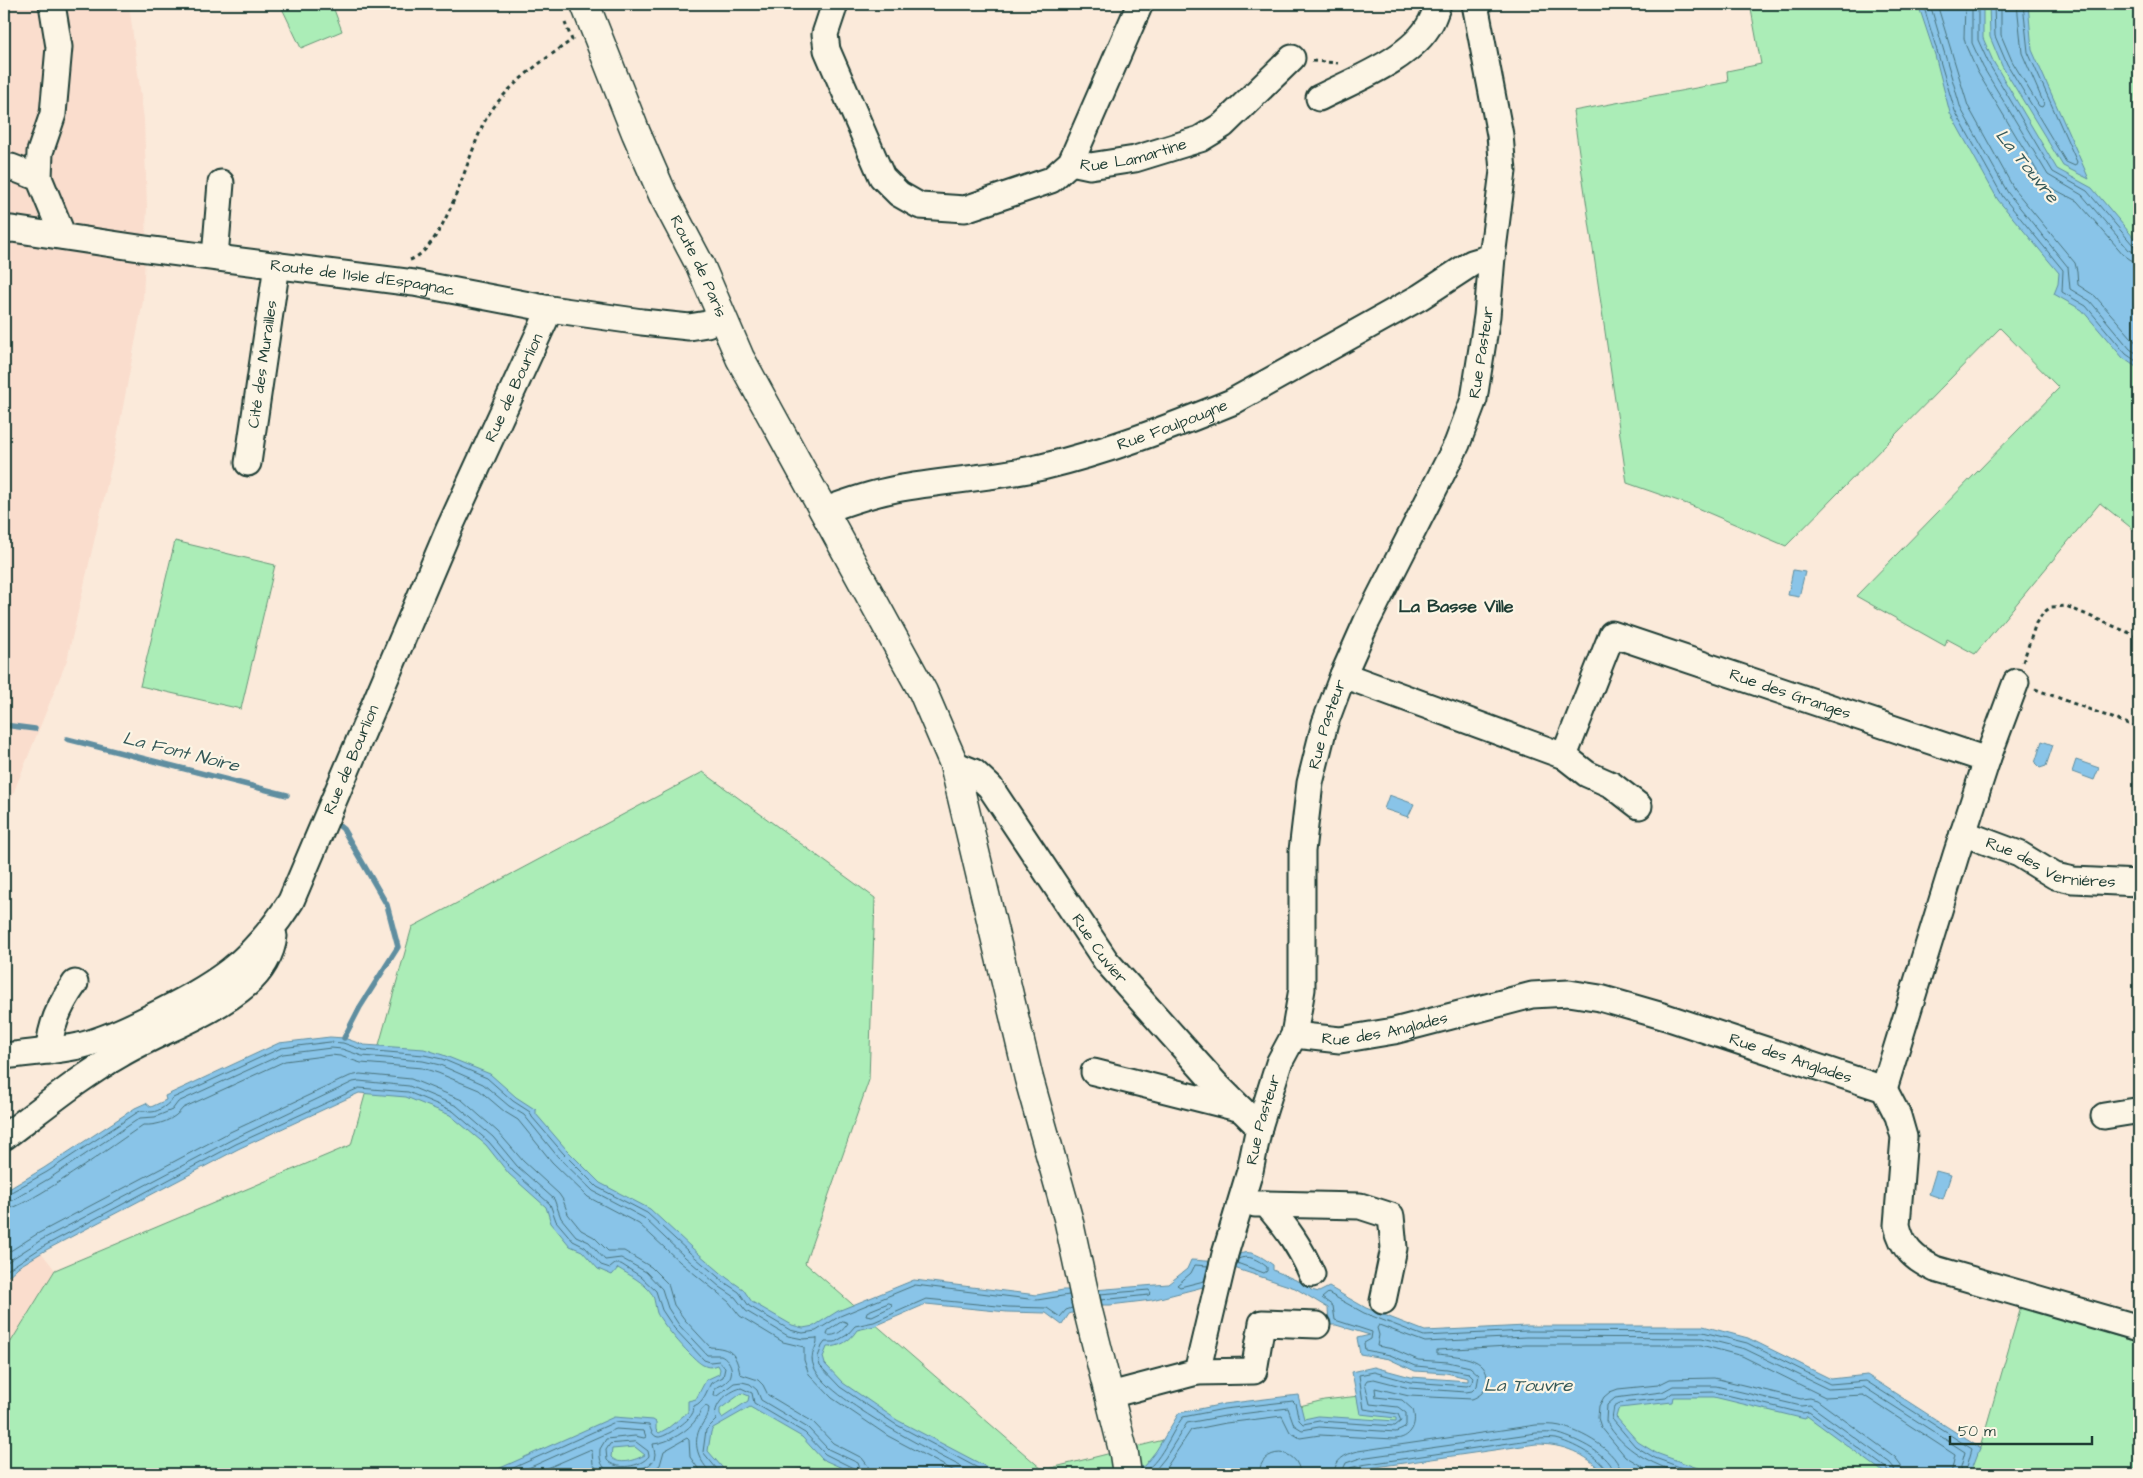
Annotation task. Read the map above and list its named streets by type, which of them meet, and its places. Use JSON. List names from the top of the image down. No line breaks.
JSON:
{"streets":{"main road":["Route de Paris"],"street":["Rue Lamartine","Route de l'Isle d'Espagnac","Rue Pasteur","Cité des Murailles","Rue de Bourlion","Rue Foulpougne","Rue des Granges","Rue des Verniéres","Rue Cuvier","Rue des Anglades"]},"crossings":[["Route de Paris","Route de l'Isle d'Espagnac"],["Route de Paris","Rue Foulpougne"],["Route de Paris","Rue Cuvier"],["Route de l'Isle d'Espagnac","Cité des Murailles"],["Route de l'Isle d'Espagnac","Rue de Bourlion"],["Rue Pasteur","Rue Foulpougne"],["Rue Pasteur","Rue Cuvier"],["Rue Pasteur","Rue des Anglades"]],"districts":["La Basse Ville"],"water":["La Touvre","La Font Noire"],"scale_bar":"50 m"}
